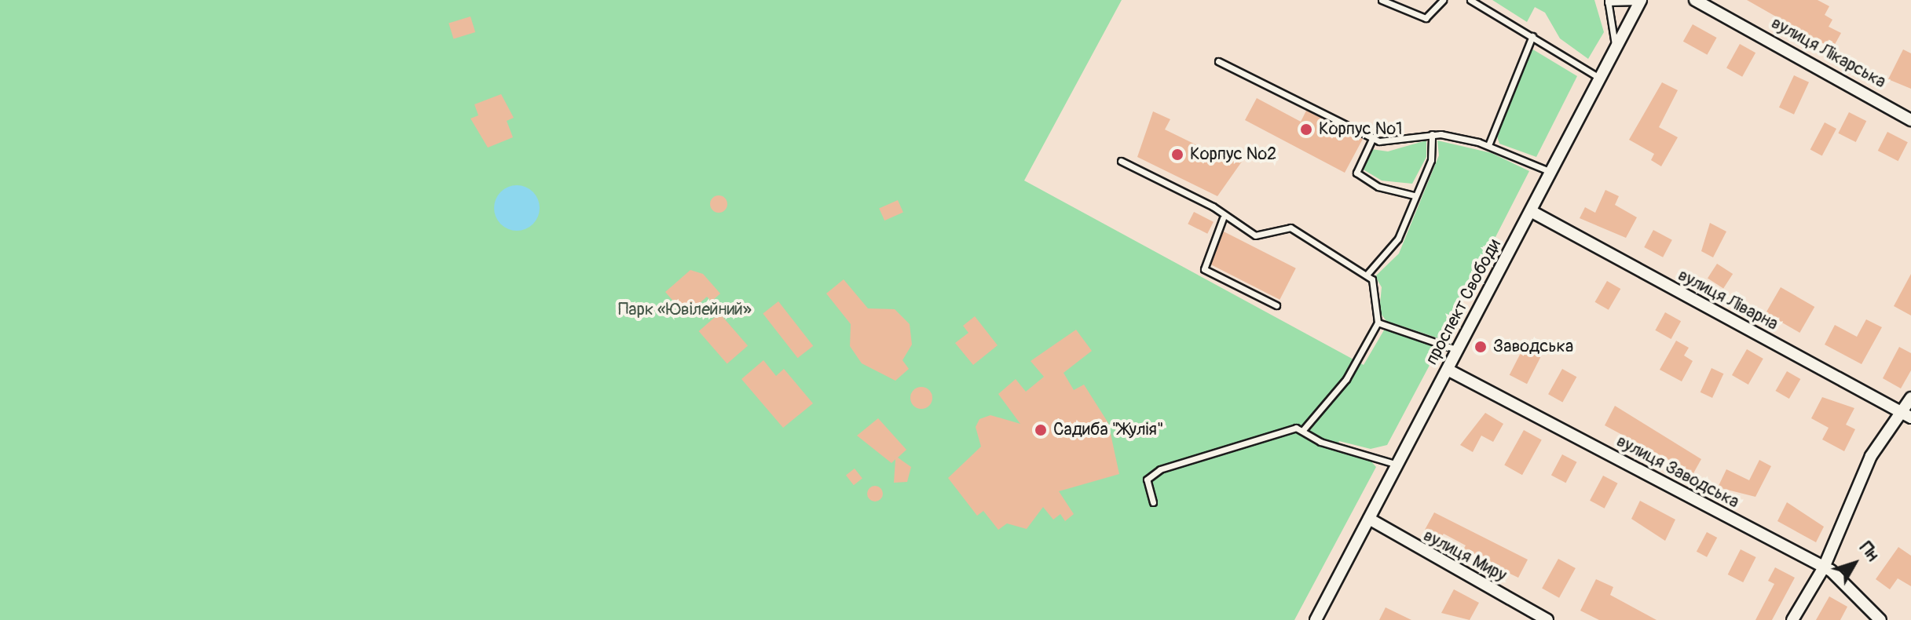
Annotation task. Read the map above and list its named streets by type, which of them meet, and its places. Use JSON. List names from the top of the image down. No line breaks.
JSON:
{"streets":{"street":["вулиця Лікарська","вулиця Ліварна","проспект Свободи","вулиця Заводська","вулиця Миру"]},"crossings":[["вулиця Ліварна","проспект Свободи"],["проспект Свободи","вулиця Заводська"],["проспект Свободи","вулиця Миру"]],"parks":["Парк «Ювілейний»"],"places":["Корпус №1","Корпус №2","Заводська","Садиба \"Жулія\""],"north":"top right"}
